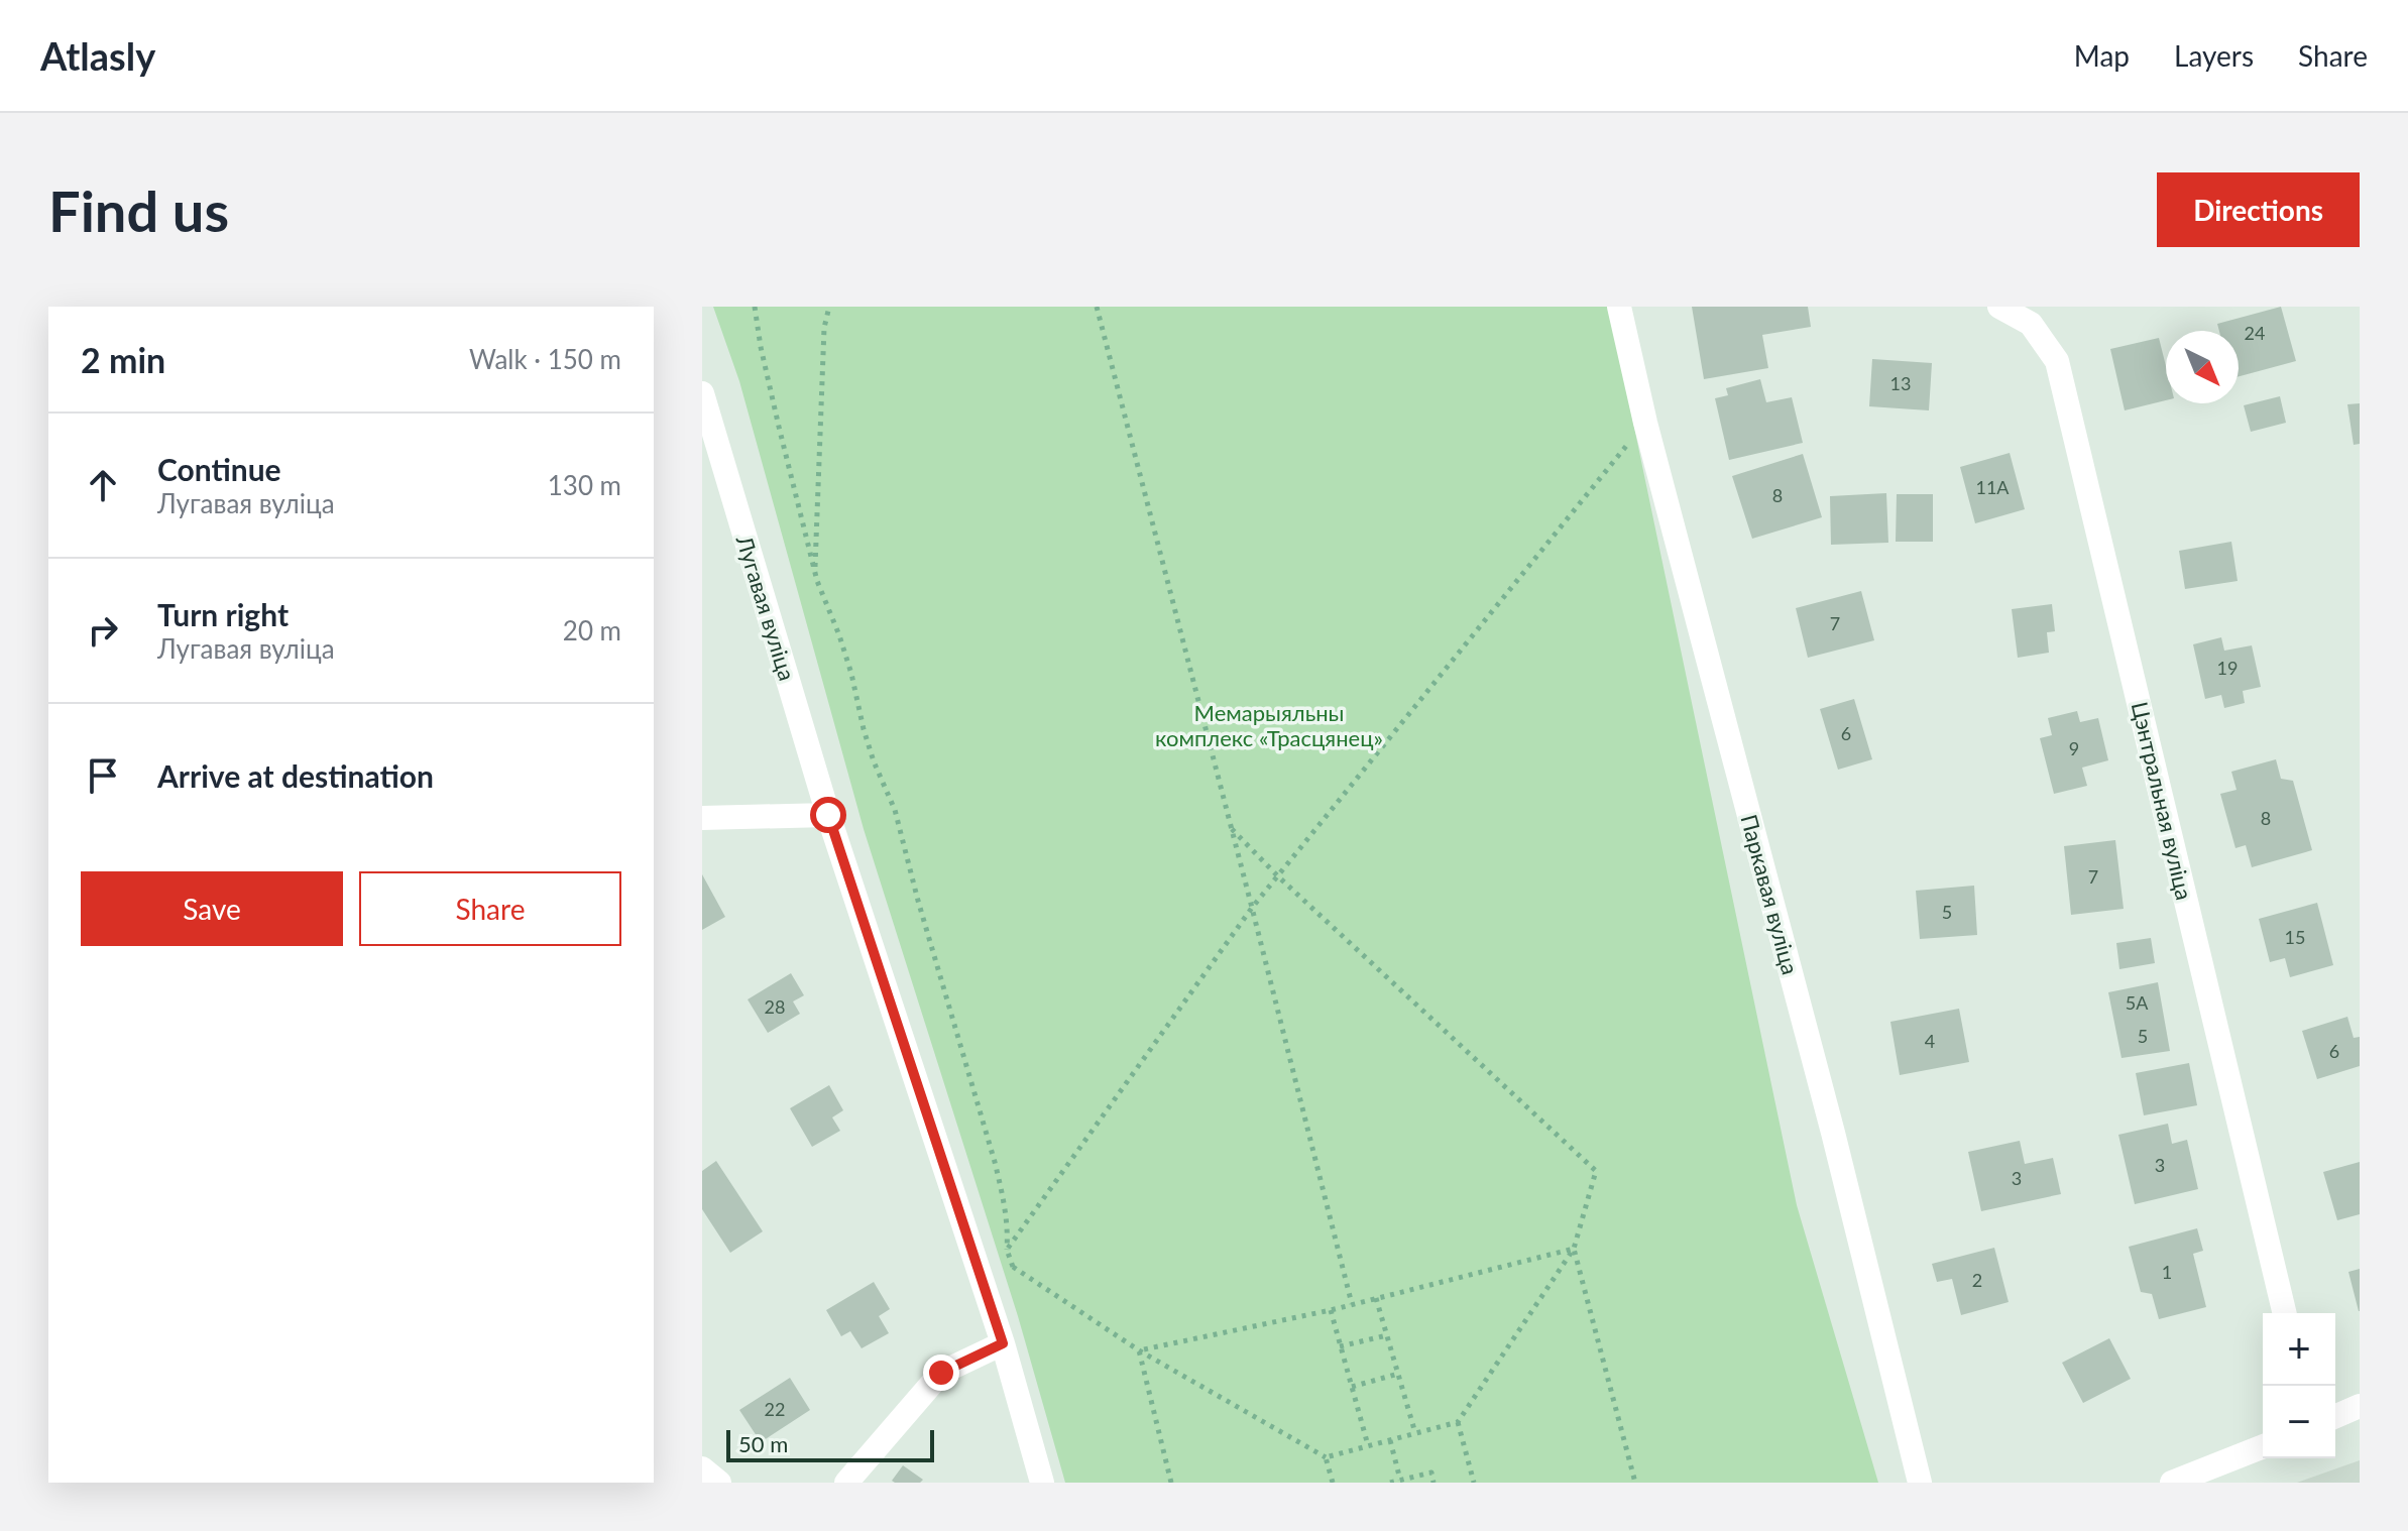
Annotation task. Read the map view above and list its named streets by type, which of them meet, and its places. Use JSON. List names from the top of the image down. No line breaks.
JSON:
{"streets":{"street":["Лугавая вуліца","Цэнтральная вуліца","Паркавая вуліца"]},"parks":["Мемарыяльны комплекс «Трасцянец»"],"house_numbers":["24","13","11А","8","7","19","6","9","8","7","5","15","5А","28","5","4","6","3","3","1","2","22"],"scale_bar":"50 m","north":"bottom right","page":{"header":"Atlasly","nav":["Map","Layers","Share"],"buttons":["Directions",["Save","Share"]],"title":"Find us","heading":["2 min","Walk · 150 m"],"list":[["Continue","Лугавая вуліца","130 m"],["Turn right","Лугавая вуліца","20 m"],"Arrive at destination"],"map_buttons":["+","−"],"scale":"50 m"}}
